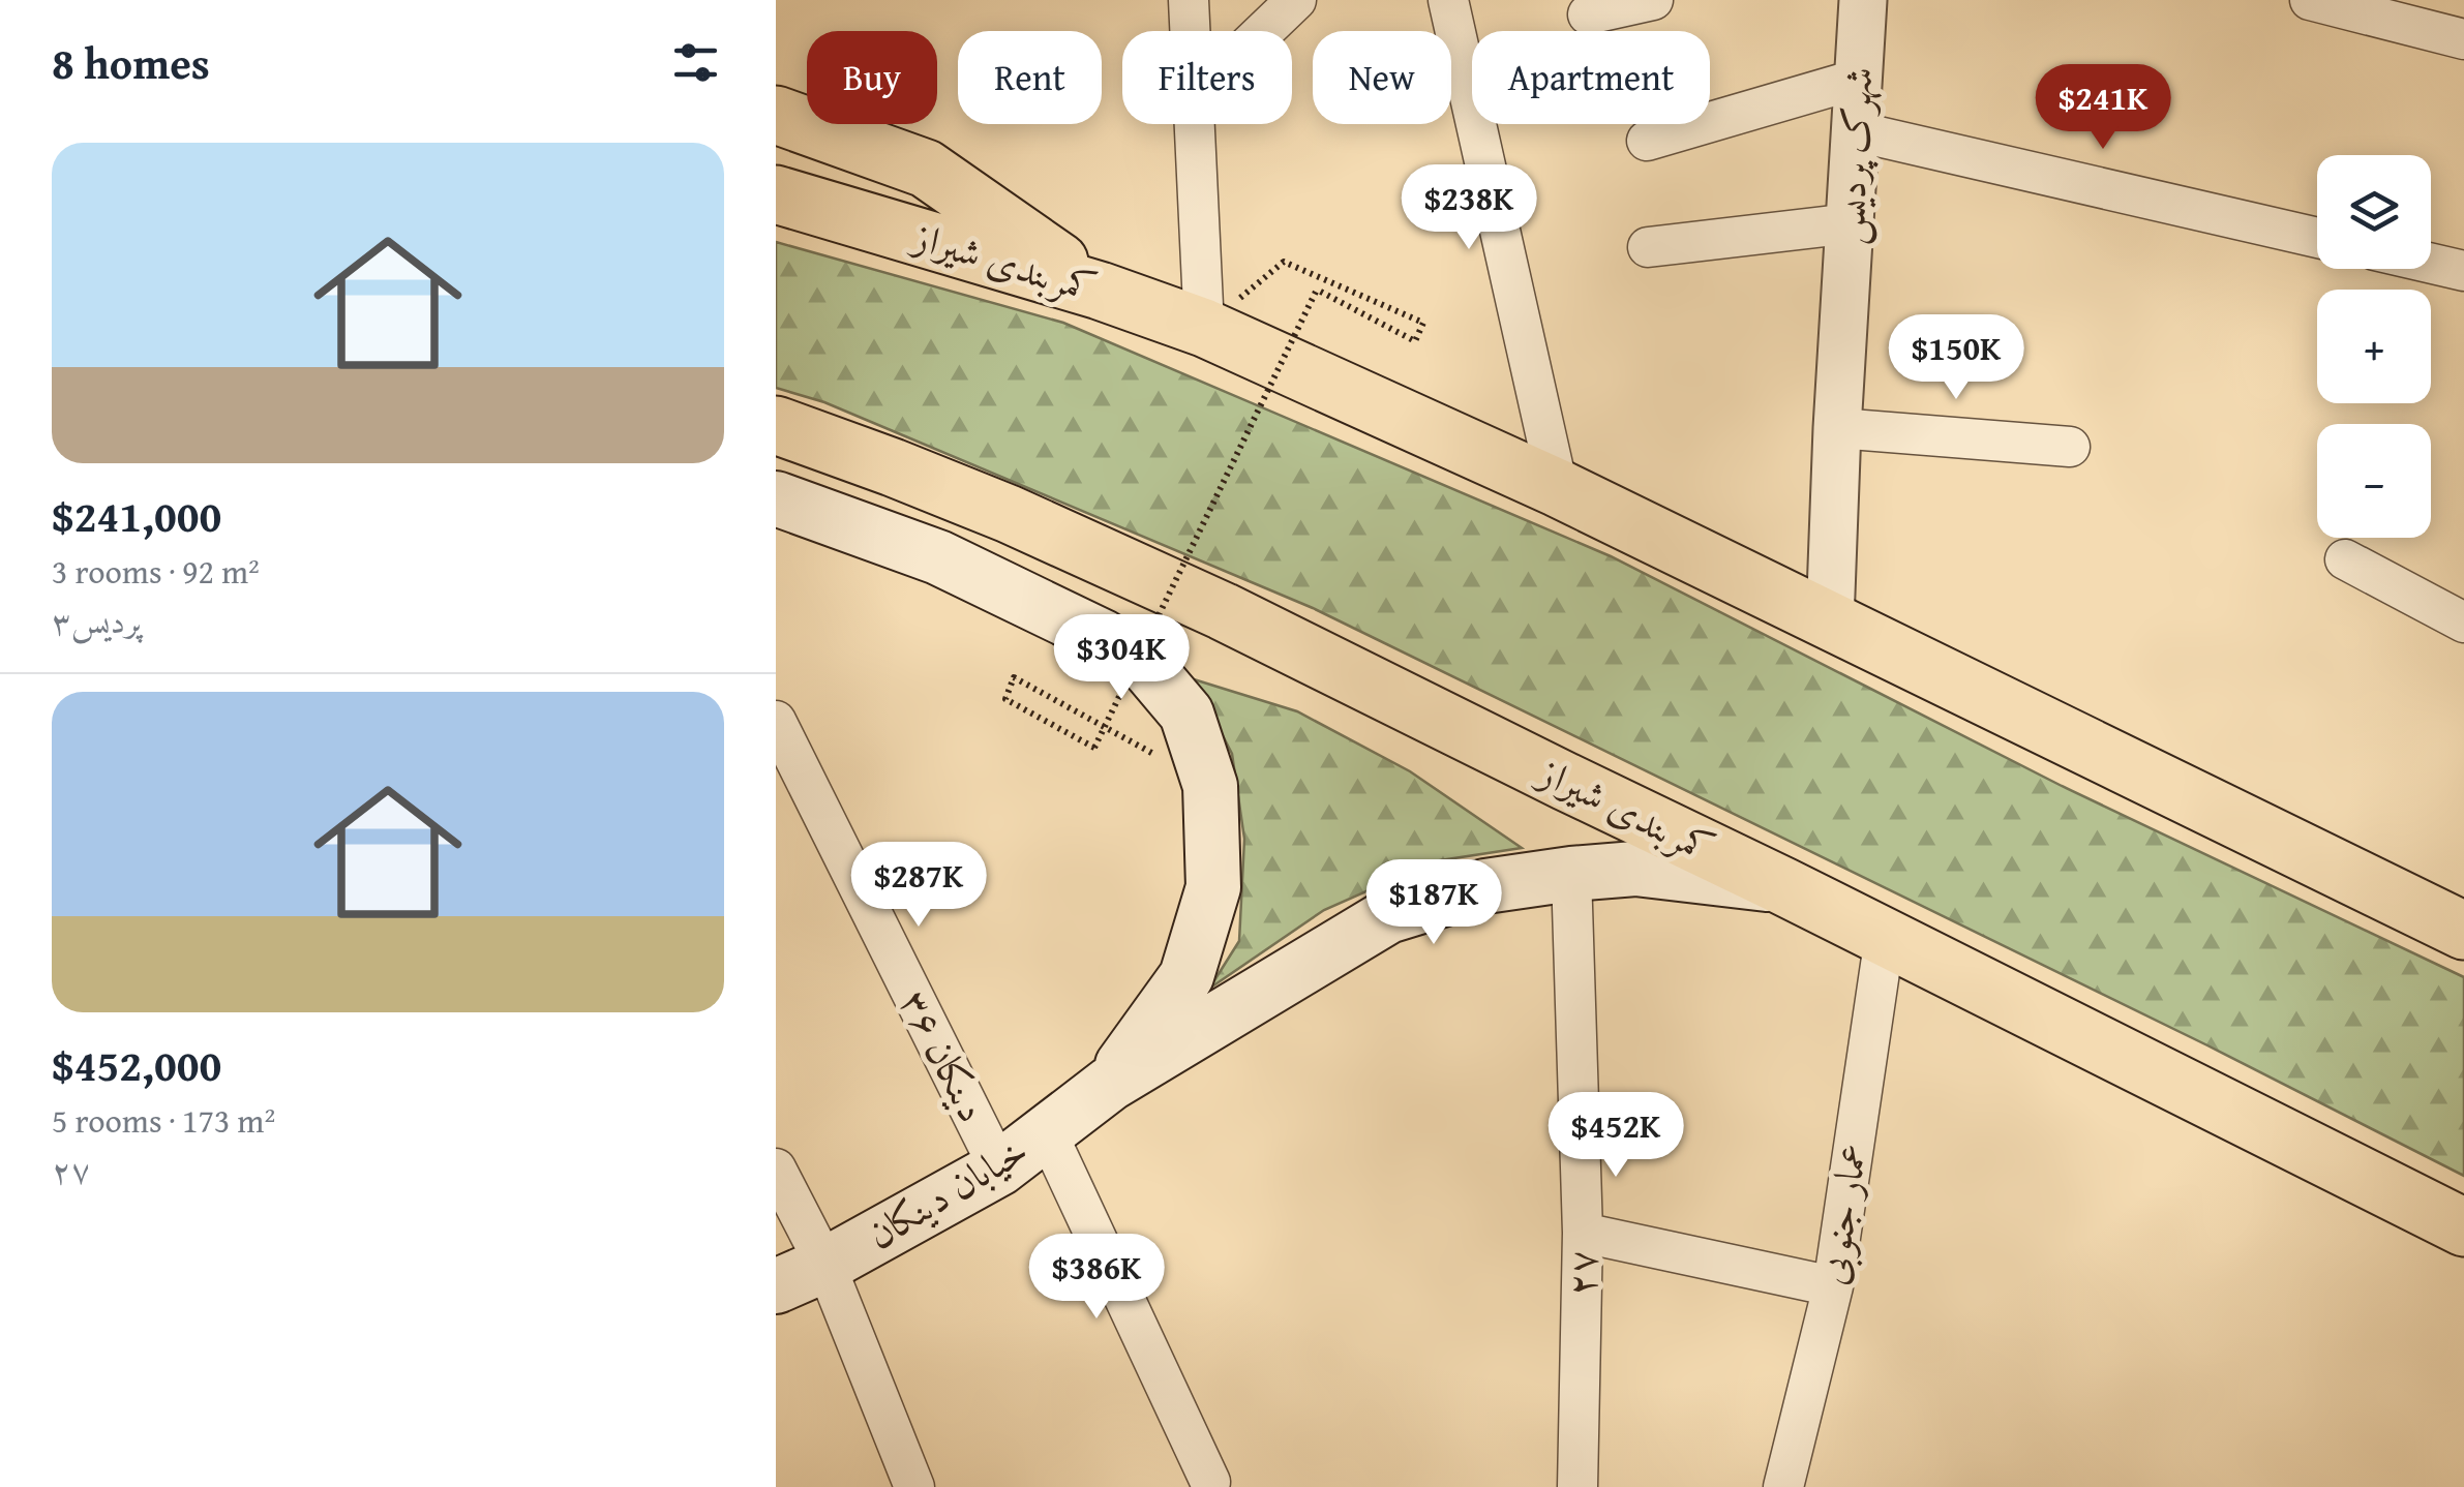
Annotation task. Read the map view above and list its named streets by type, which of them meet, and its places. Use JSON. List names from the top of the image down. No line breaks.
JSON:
{"streets":{"highway":["کمربندی شیراز"],"main road":["خیابان دینکان"],"street":["شهرک پردیس","۳۶ دینکان","عمار جنوبی","۲۷"]},"crossings":[["شهرک پردیس","کمربندی شیراز"],["کمربندی شیراز","عمار جنوبی"],["۳۶ دینکان","خیابان دینکان"]],"page":{"heading":"8 homes","chip":["Buy","Rent","Filters","New","Apartment"],"price":["$241K","$238K","$150K","$304K","$287K","$187K","$452K","$386K"],"list":[{"name":"$241,000","note":"3 rooms · 92 m² · پردیس۳"},{"name":"$452,000","note":"5 rooms · 173 m² · ۲۷"}],"map_buttons":["+","−"]}}
